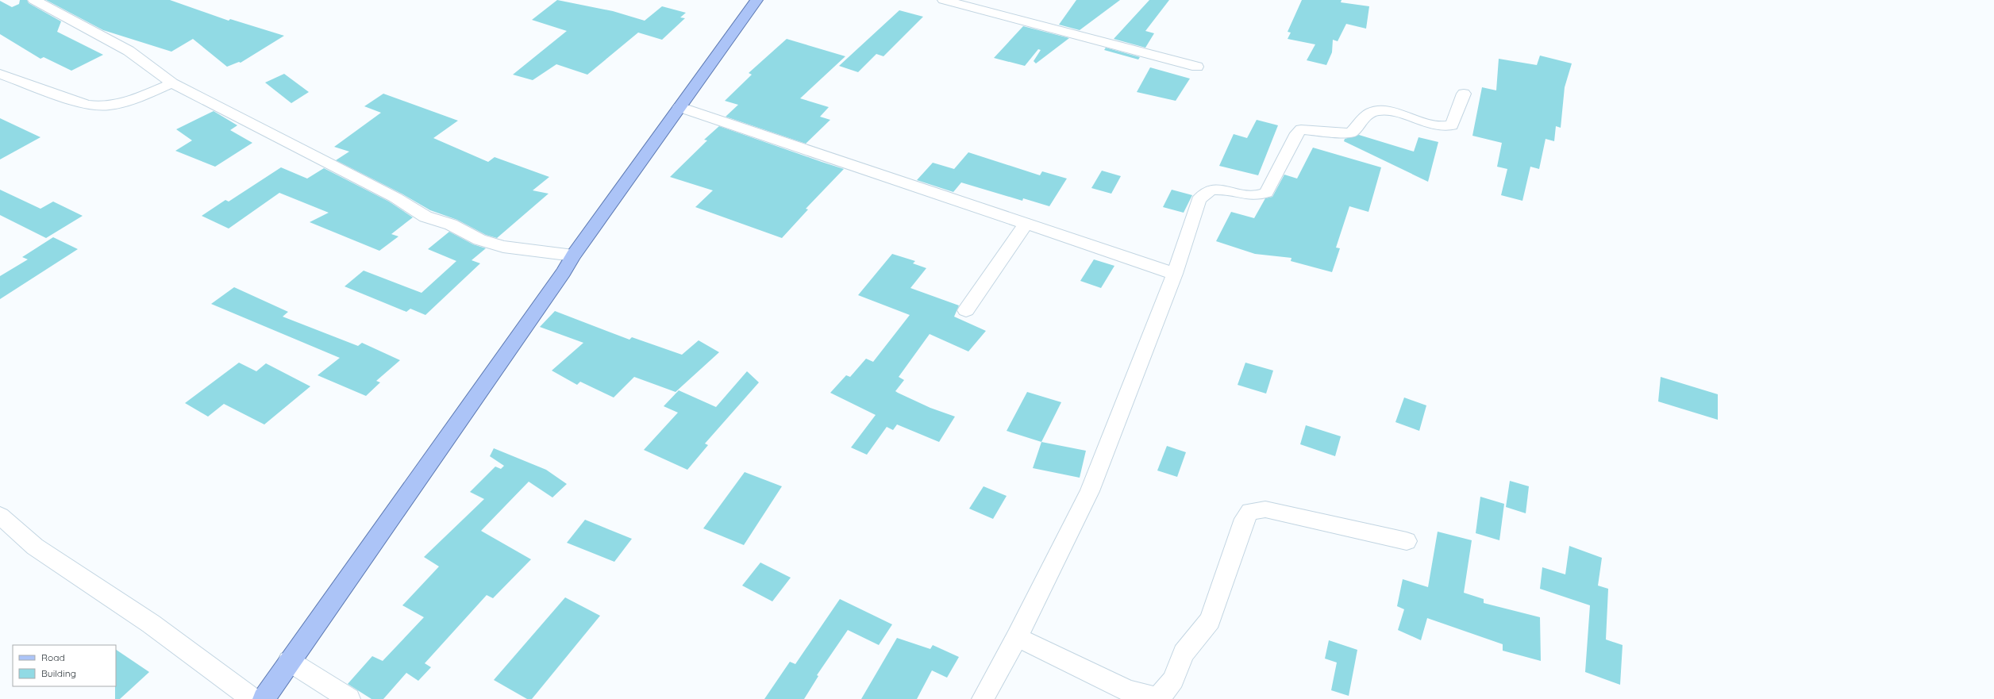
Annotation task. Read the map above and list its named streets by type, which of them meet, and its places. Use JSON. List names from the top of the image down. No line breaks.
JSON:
{"legend":["Road","Building"]}
